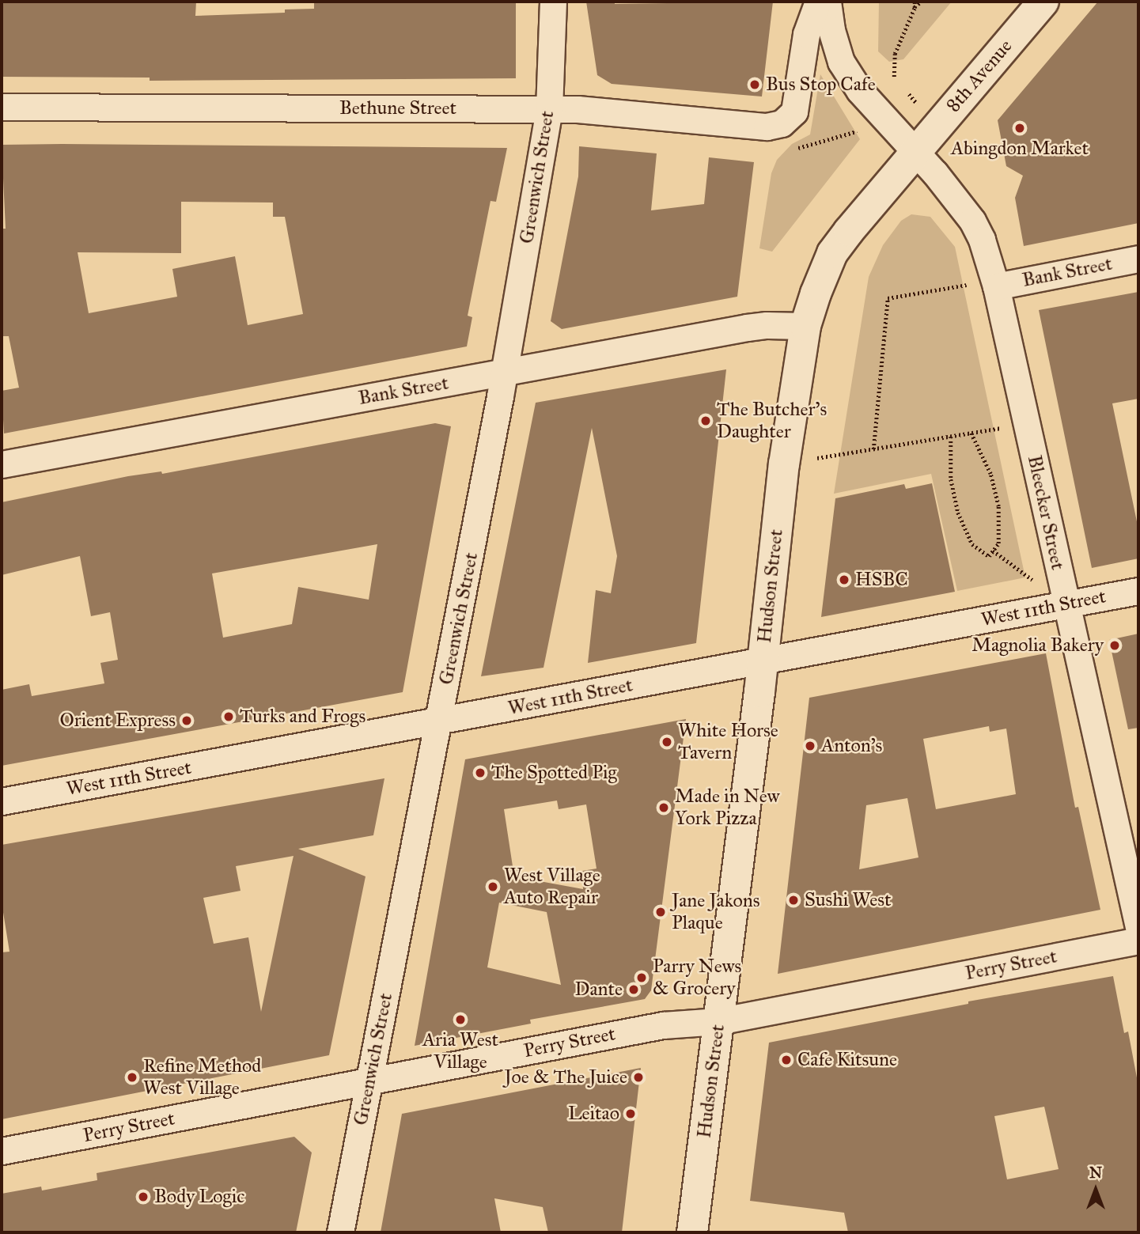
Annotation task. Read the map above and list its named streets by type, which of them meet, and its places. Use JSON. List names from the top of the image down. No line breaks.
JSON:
{"streets":{"main road":["8th Avenue","Hudson Street"],"street":["Bethune Street","Greenwich Street","Bank Street","Bleecker Street","West 11th Street","Perry Street"]},"crossings":[["8th Avenue","Bleecker Street"],["8th Avenue","Hudson Street"],["Bethune Street","Greenwich Street"],["Greenwich Street","Bank Street"],["Greenwich Street","West 11th Street"],["Greenwich Street","Perry Street"],["Bank Street","Bleecker Street"],["Bank Street","Hudson Street"],["Bleecker Street","Hudson Street"],["Bleecker Street","West 11th Street"],["Hudson Street","West 11th Street"],["Hudson Street","Perry Street"]],"places":["Bus Stop Cafe","Abingdon Market","The Butcher’s Daughter","HSBC","Magnolia Bakery","Turks and Frogs","Orient Express","White Horse Tavern","Anton's","The Spotted Pig","Made in New York Pizza","West Village Auto Repair","Sushi West","Jane Jakons Plaque","Parry News & Grocery","Dante","Aria West Village","Cafe Kitsune","Refine Method West Village","Joe & The Juice","Leitao","Body Logic"],"north":"top"}
